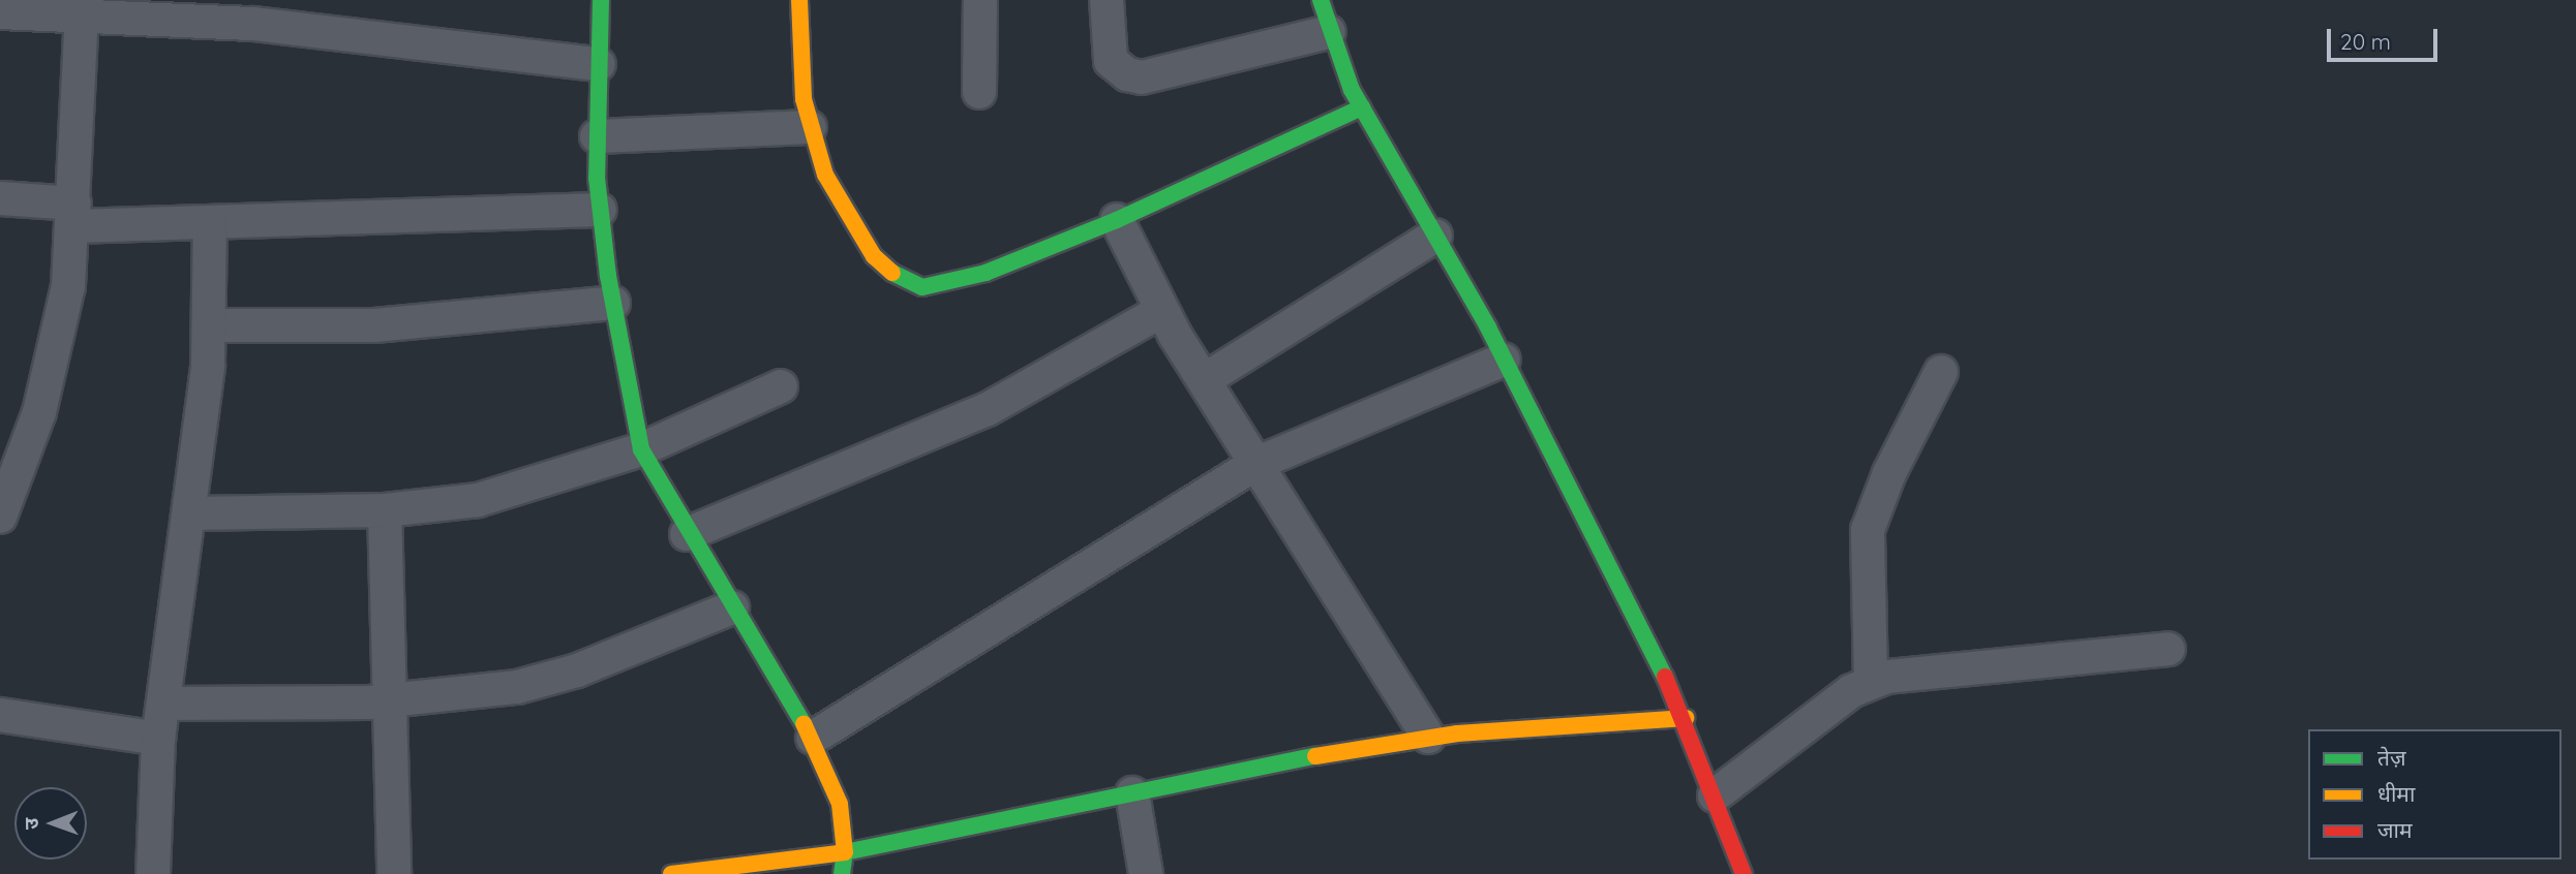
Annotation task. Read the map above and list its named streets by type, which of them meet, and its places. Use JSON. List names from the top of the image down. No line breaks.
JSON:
{"legend":["तेज़","धीमा","जाम"],"scale_bar":"20 m","north":"left"}
